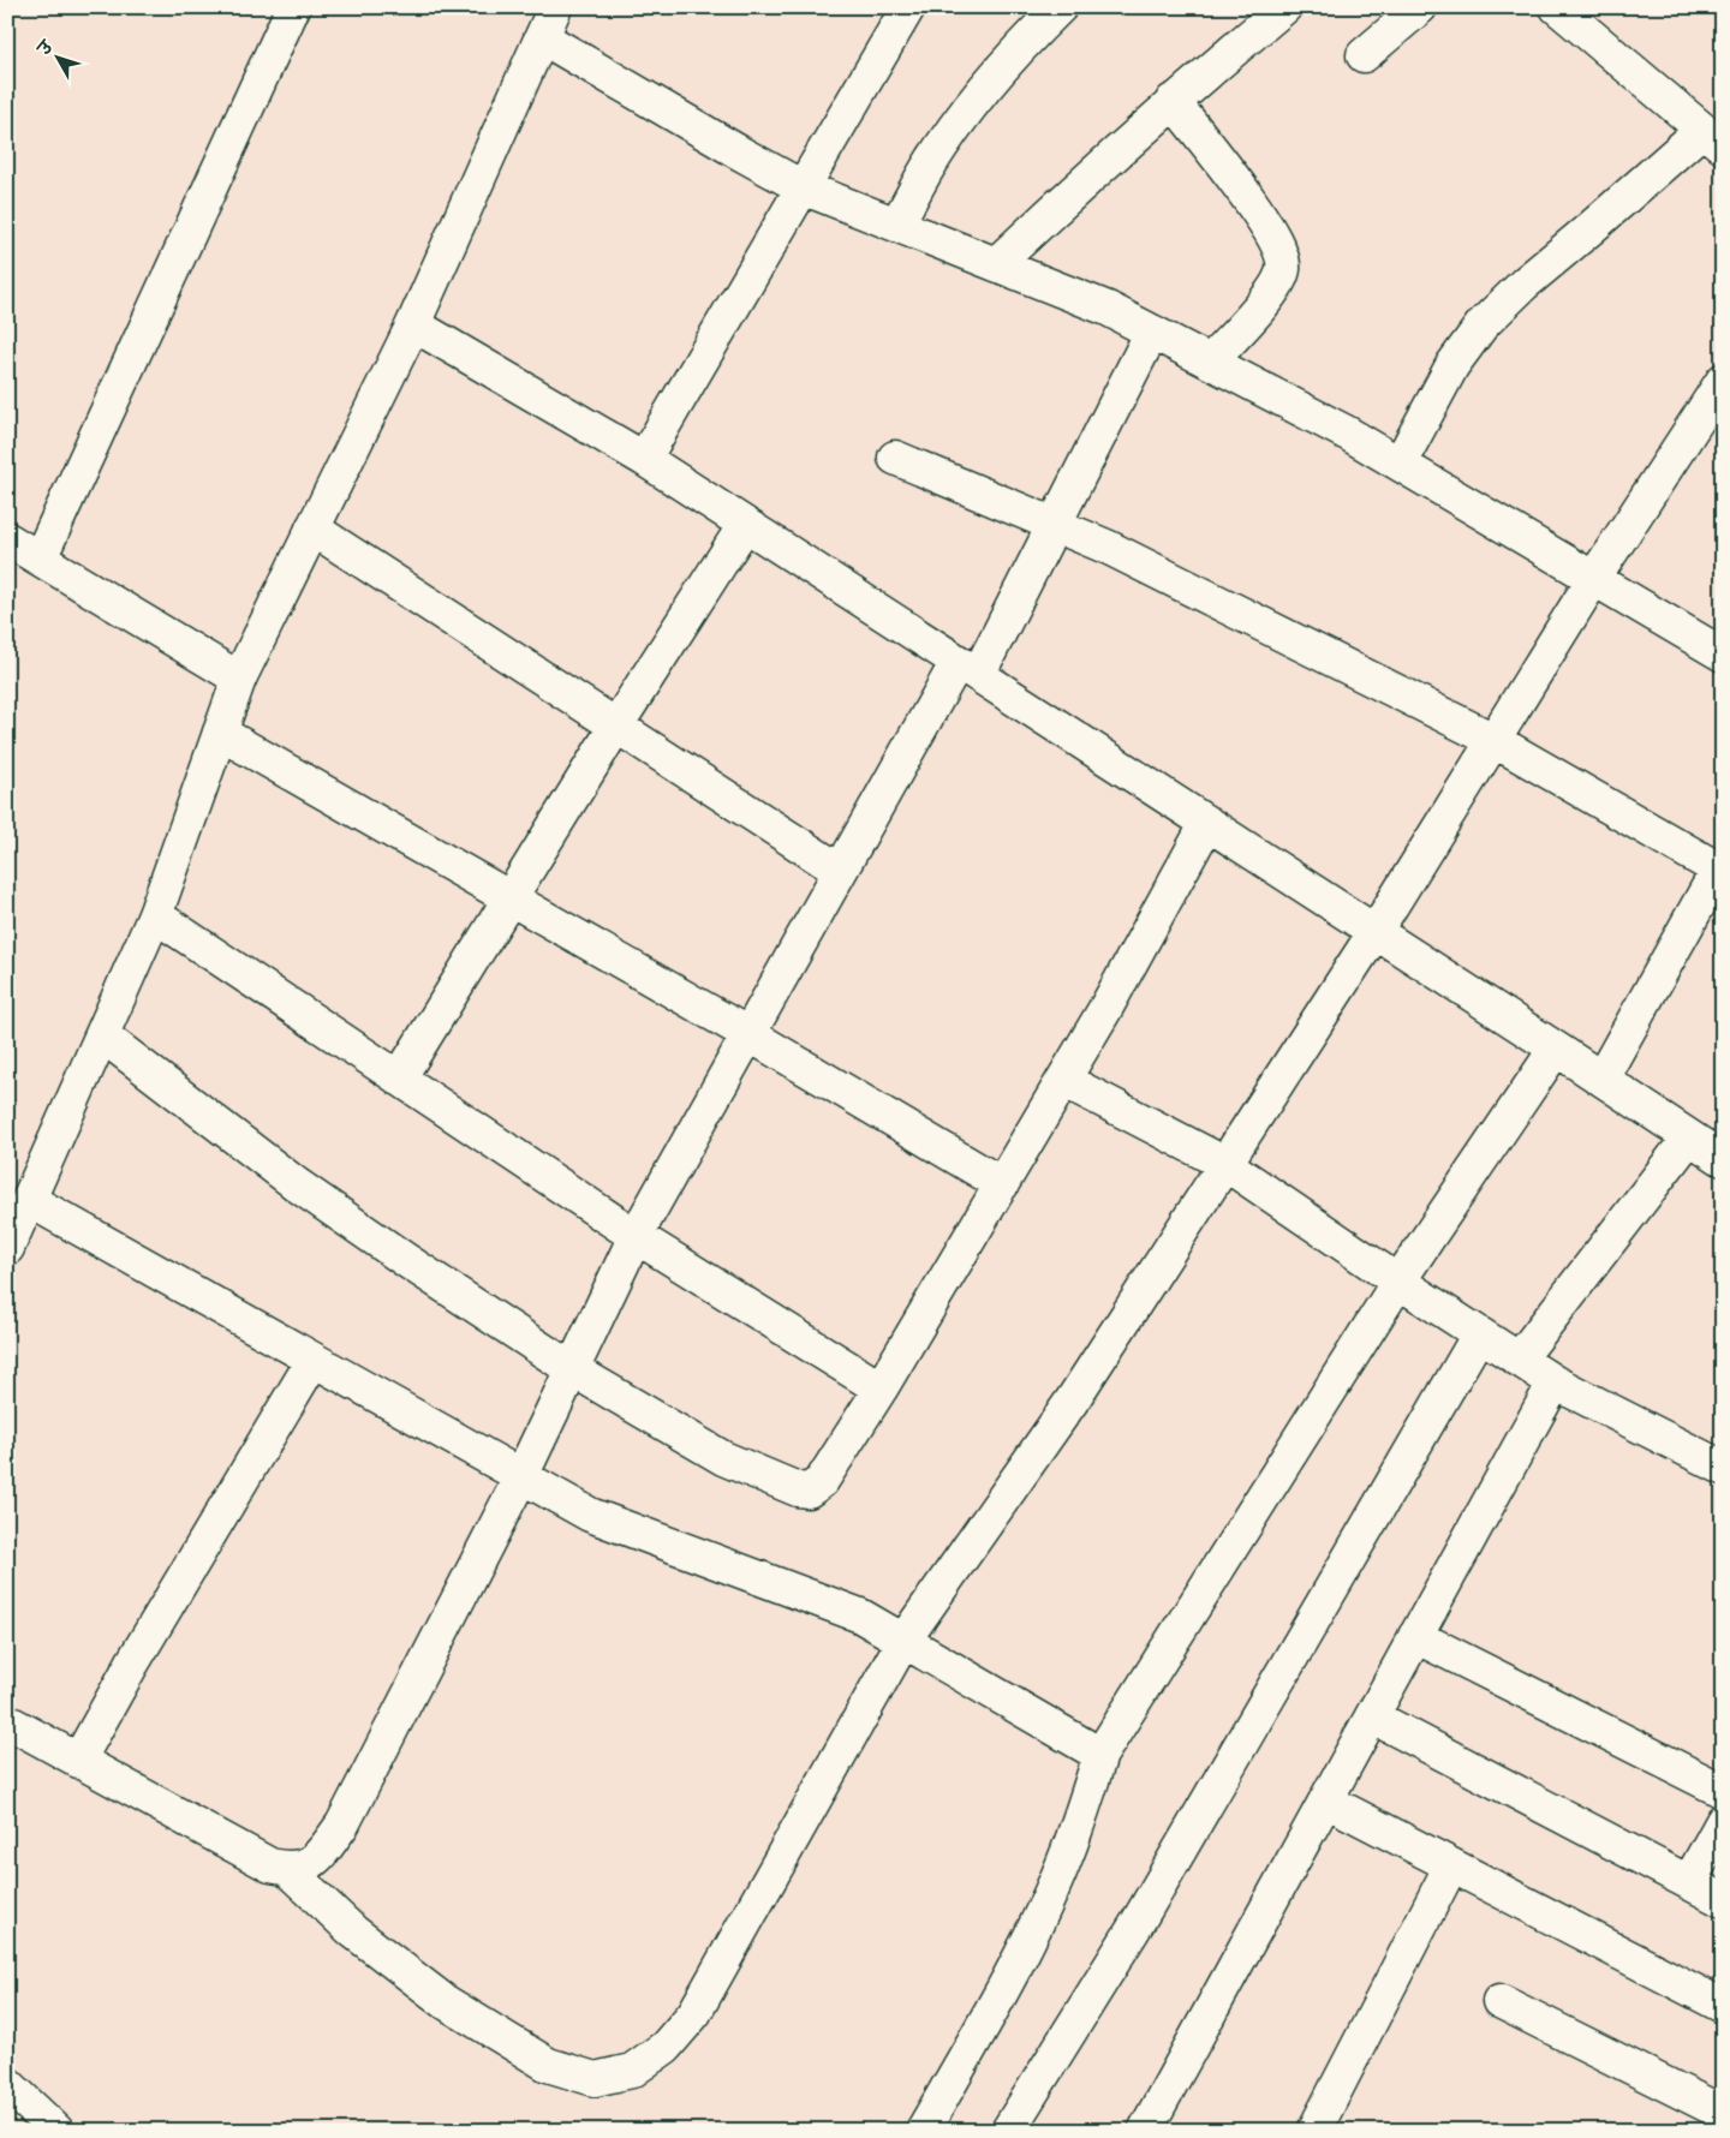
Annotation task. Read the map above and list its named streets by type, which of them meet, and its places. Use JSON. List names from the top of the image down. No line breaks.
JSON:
{"north":"top left"}
